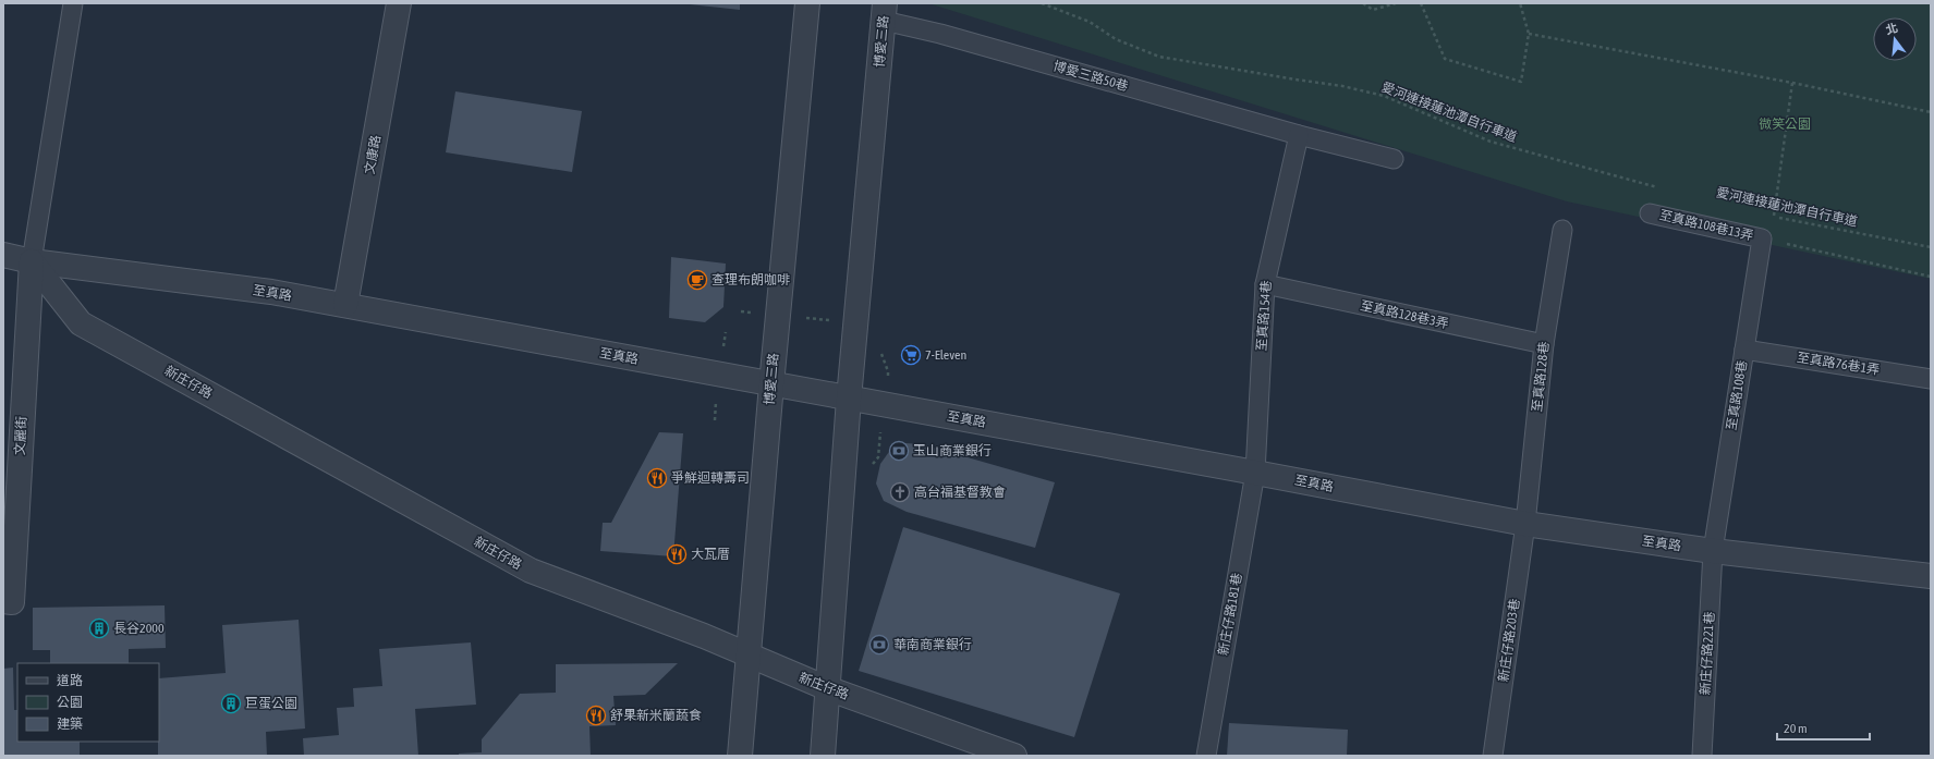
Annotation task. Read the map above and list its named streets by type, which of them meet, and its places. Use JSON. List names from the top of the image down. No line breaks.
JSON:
{"streets":{"street":["博愛三路","文康路","至真路","新庄仔路","文麗街"],"lane":["博愛三路50巷","至真路108巷13弄","至真路128巷3弄","至真路154巷","至真路76巷1弄","至真路128巷","至真路108巷","新庄仔路181巷","新庄仔路203巷","新庄仔路221巷"],"path":["愛河連接蓮池潭自行車道"]},"crossings":[["博愛三路","博愛三路50巷"],["博愛三路","至真路"],["博愛三路","新庄仔路"],["博愛三路50巷","至真路154巷"],["文康路","至真路"],["至真路108巷13弄","至真路108巷"],["至真路","至真路154巷"],["至真路","至真路128巷"],["至真路","新庄仔路"],["至真路","至真路108巷"],["至真路","文麗街"],["至真路","新庄仔路181巷"],["至真路","新庄仔路203巷"],["至真路","新庄仔路221巷"],["至真路128巷3弄","至真路154巷"],["至真路128巷3弄","至真路128巷"],["至真路154巷","新庄仔路181巷"],["至真路76巷1弄","至真路108巷"],["至真路128巷","新庄仔路203巷"],["新庄仔路","文麗街"],["至真路108巷","新庄仔路221巷"]],"parks":["微笑公園"],"places":{"cafe":["查理布朗咖啡"],"supermarket":["7-Eleven"],"bank":["玉山商業銀行","華南商業銀行"],"restaurant":["爭鮮迴轉壽司","大瓦厝","舒果新米蘭蔬食"],"church":["高台福基督教會"],"building":["長谷2000","巨蛋公園"]},"legend":["道路","公園","建築"],"scale_bar":"20 m","north":"top"}
